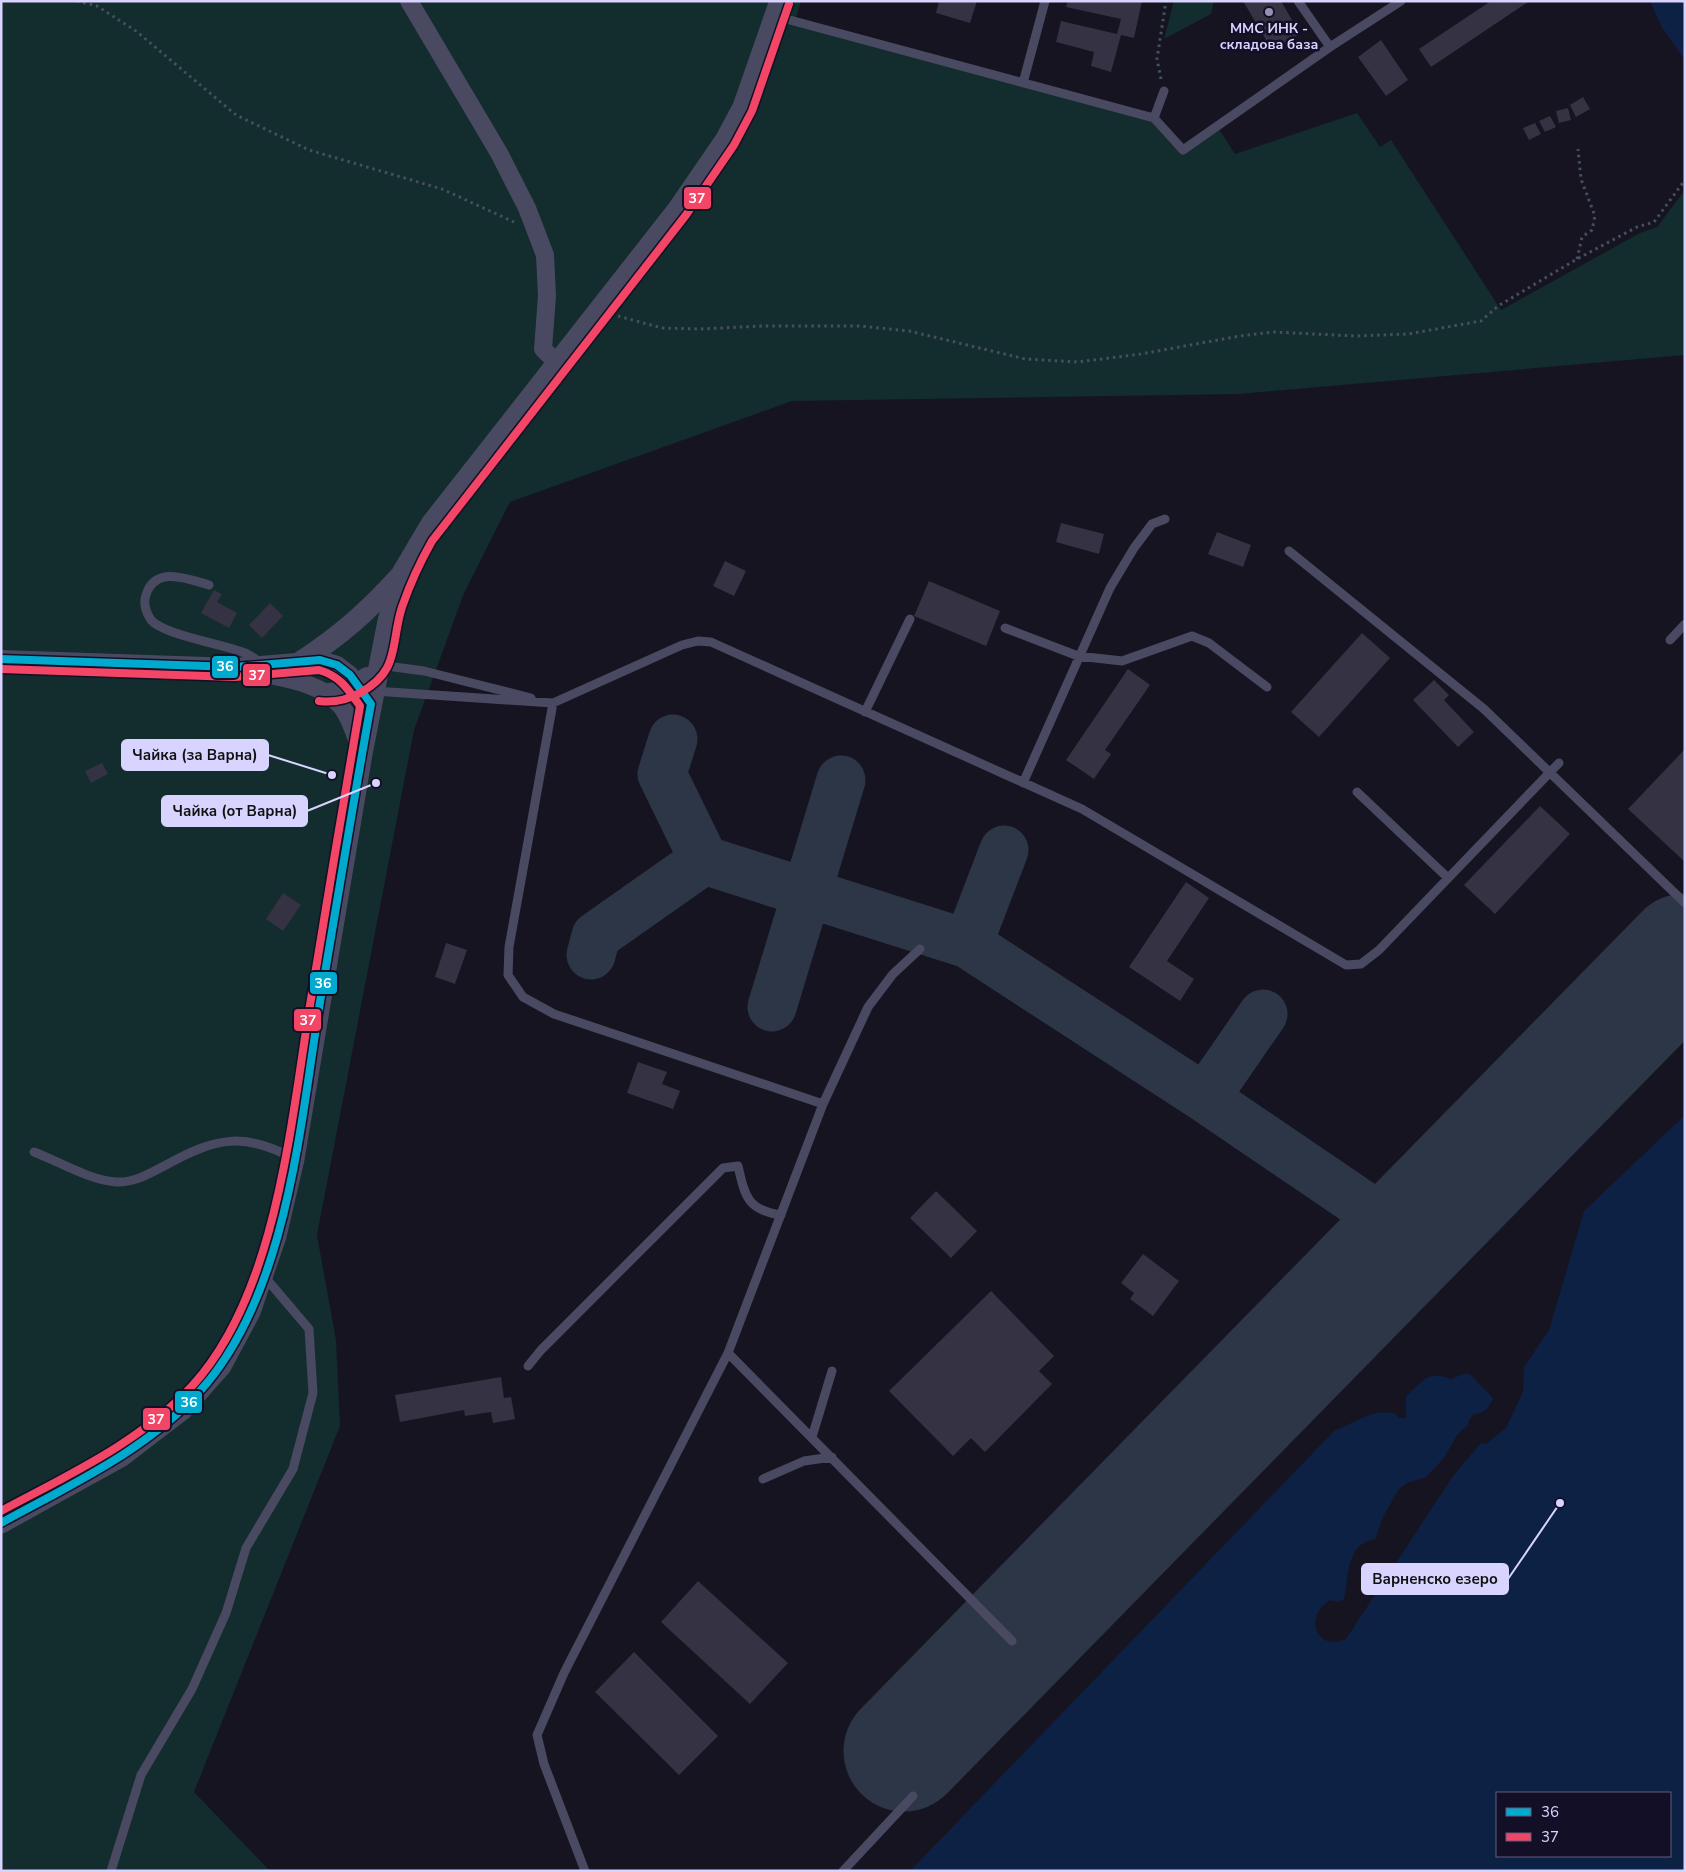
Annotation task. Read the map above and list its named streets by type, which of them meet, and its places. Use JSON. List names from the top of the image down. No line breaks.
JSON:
{"places":["ММС ИНК - складова база","Чайка (за Варна)","Чайка (от Варна)","Варненско езеро"],"lines":["transit line 37","transit line 36"],"legend":["36","37"]}
